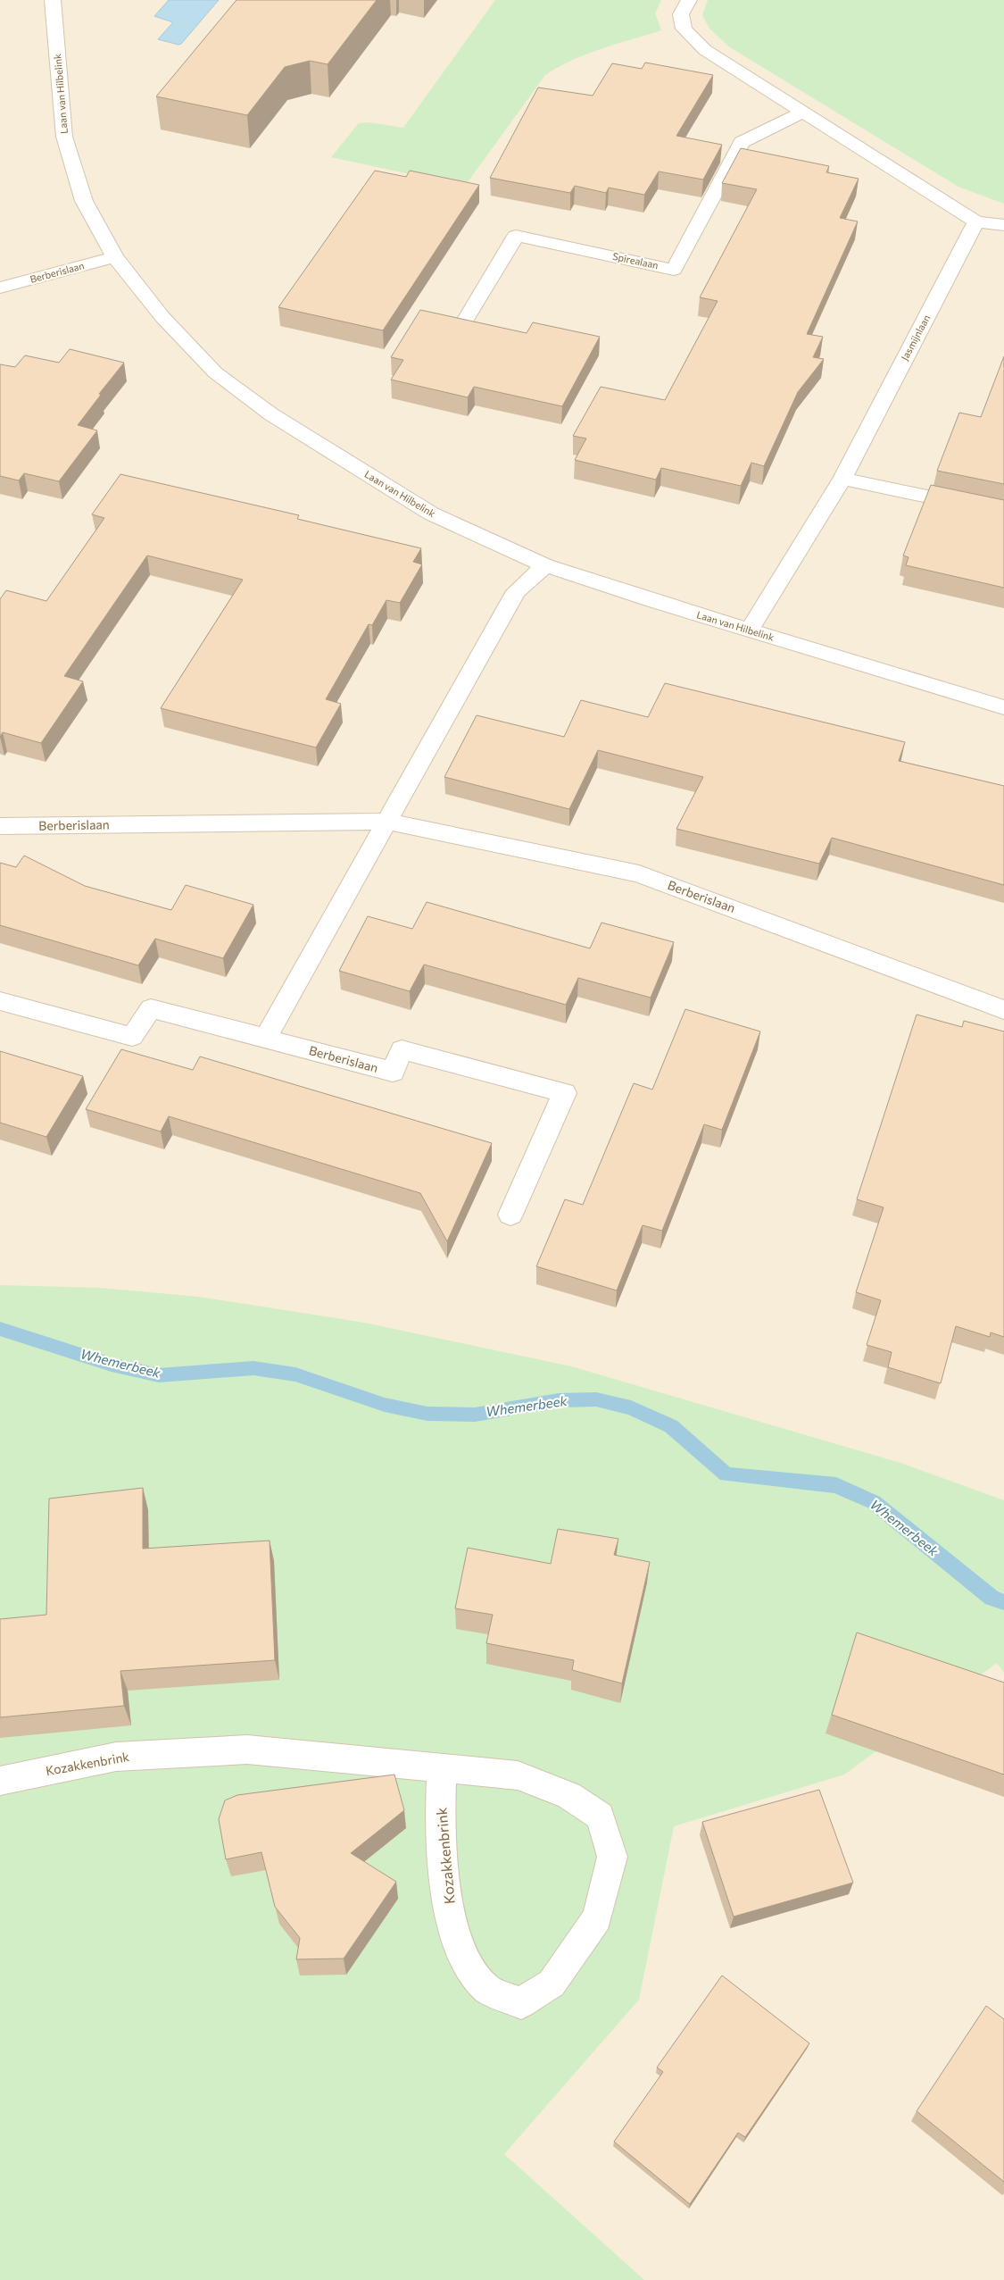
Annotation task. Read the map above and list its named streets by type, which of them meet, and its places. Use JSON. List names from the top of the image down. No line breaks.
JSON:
{"streets":{"street":["Laan van Hilbelink","Spirealaan","Berberislaan","Jasmijnlaan","Kozakkenbrink"]},"crossings":[["Laan van Hilbelink","Berberislaan"],["Laan van Hilbelink","Jasmijnlaan"]],"water":["Whemerbeek"]}
